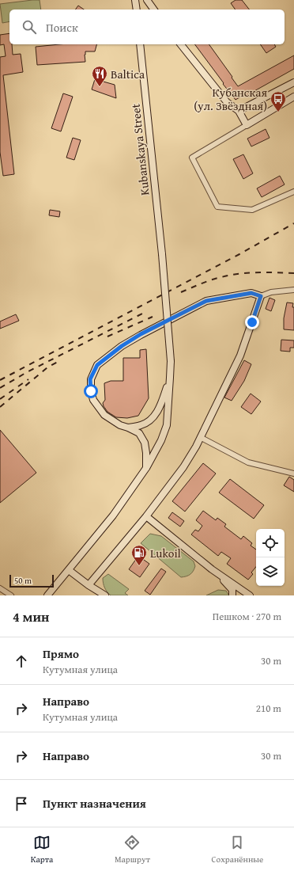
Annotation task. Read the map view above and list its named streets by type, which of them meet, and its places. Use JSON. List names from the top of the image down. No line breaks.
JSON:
{"streets":{"main road":["Kubanskaya Street"]},"places":{"restaurant":["Baltica"],"bus stop":["Кубанская (ул. Звёздная)"],"fuel station":["Lukoil"]},"scale_bar":"50 m","page":{"search":"Поиск","scale":"50 m","heading":["4 мин","Пешком · 270 m"],"list":[["Прямо","Кутумная улица","30 m"],["Направо","Кутумная улица","210 m"],["Направо","30 m"],"Пункт назначения"],"nav":["Карта","Маршрут","Сохранённые"]}}
